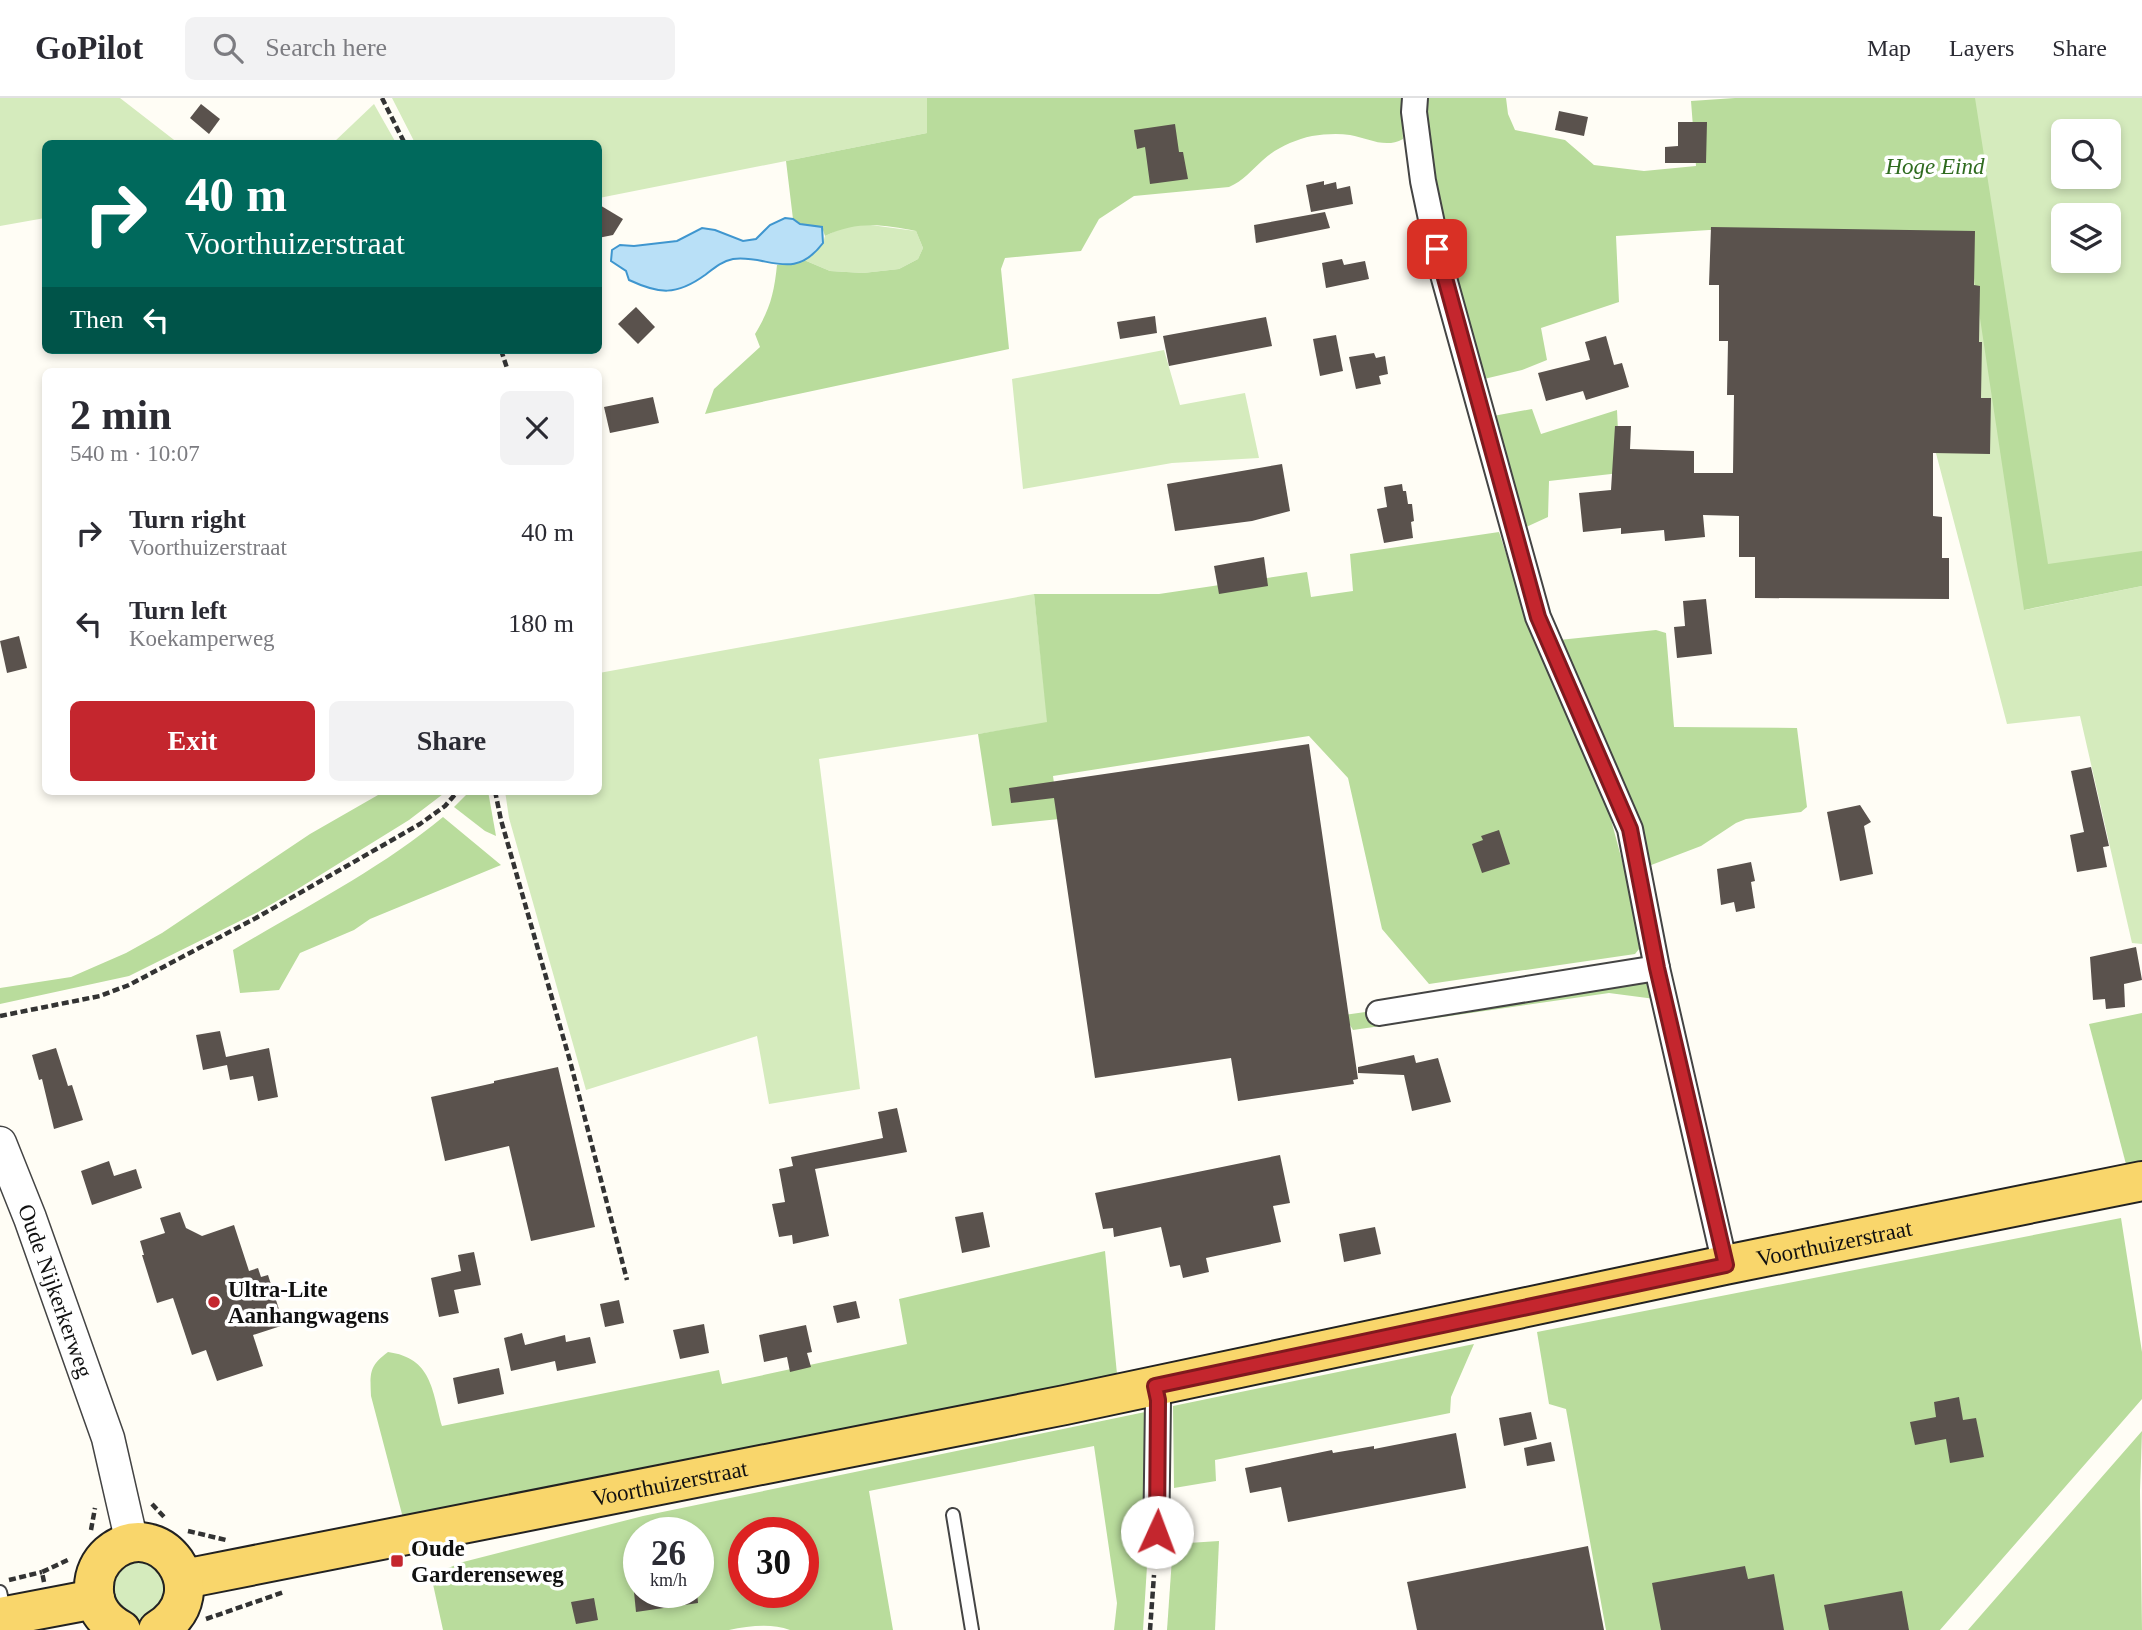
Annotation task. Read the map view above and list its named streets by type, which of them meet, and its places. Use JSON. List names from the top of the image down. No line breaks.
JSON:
{"streets":{"main road":["Voorthuizerstraat"],"street":["Oude Nijkerkerweg"]},"parks":["Hoge Eind"],"places":{"other":["Ultra-Lite Aanhangwagens"],"transit":["Oude Garderenseweg"]},"page":{"header":"GoPilot","search":"Search here","nav":["Map","Layers","Share"],"turn":["40 m","Voorthuizerstraat"],"then":"Then","heading":["2 min","540 m · 10:07"],"list":[{"name":"Turn right","note":"Voorthuizerstraat","value":"40 m"},{"name":"Turn left","note":"Koekamperweg","value":"180 m"}],"buttons":["Exit","Share"],"speed":"26 km/h","limit":"30"}}
